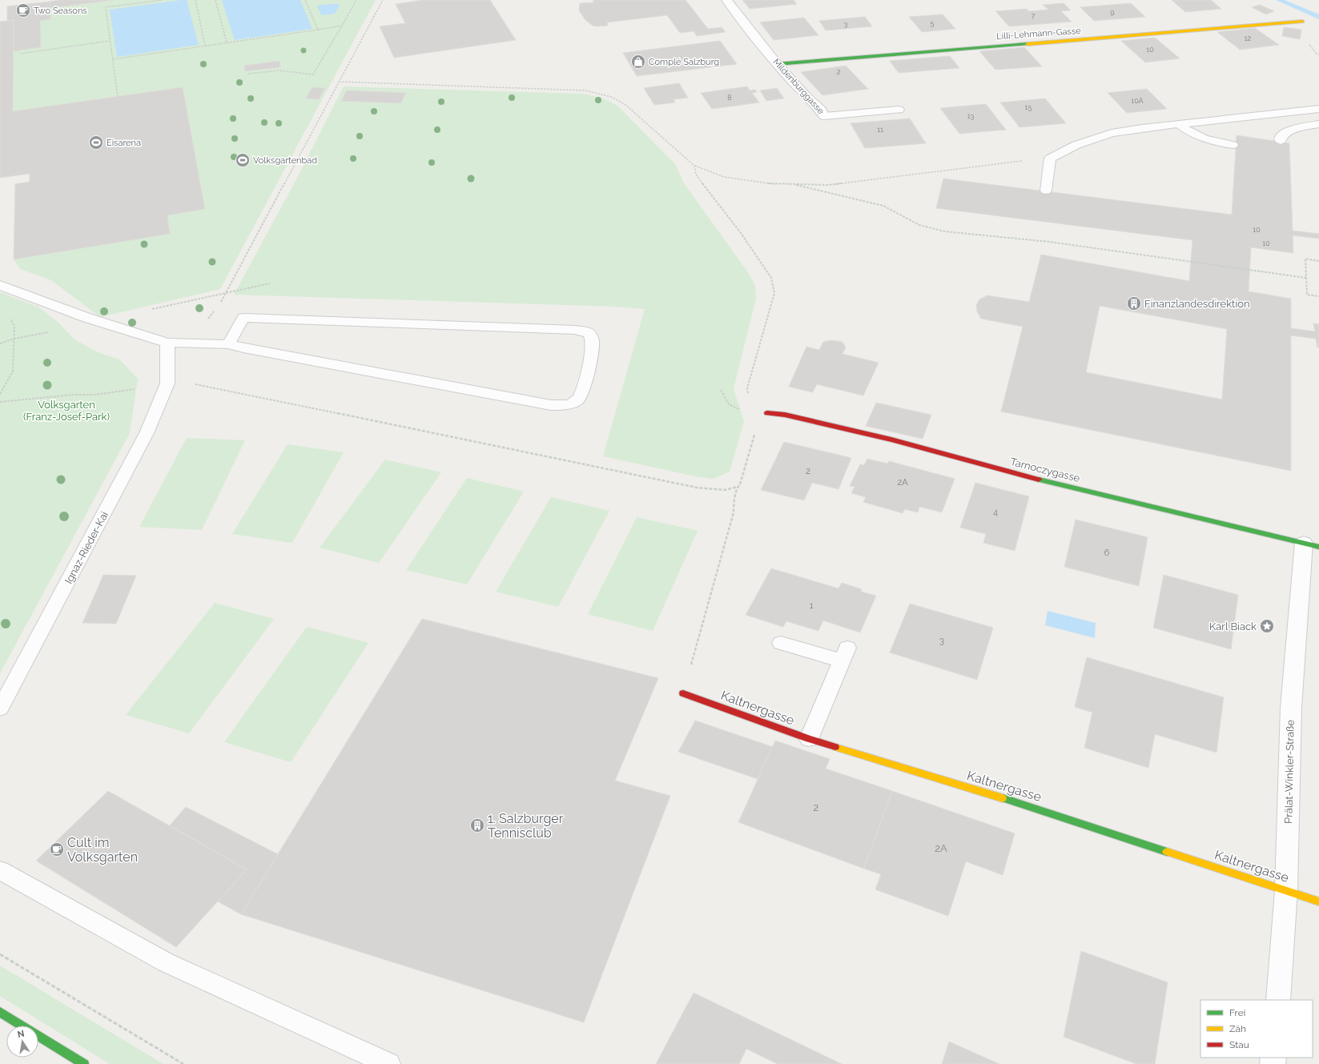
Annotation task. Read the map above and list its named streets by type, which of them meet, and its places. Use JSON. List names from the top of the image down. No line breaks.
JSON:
{"streets":{"street":["Lilli-Lehmann-Gasse","Mildenburggasse","Tarnoczygasse","Kaltnergasse","Prälat-Winkler-Straße"],"lane":["Ignaz-Rieder-Kai"]},"crossings":[["Lilli-Lehmann-Gasse","Mildenburggasse"],["Tarnoczygasse","Prälat-Winkler-Straße"],["Kaltnergasse","Prälat-Winkler-Straße"]],"parks":["Volksgarten (Franz-Josef-Park)"],"places":{"cafe":["Two Seasons","Cult im Volksgarten"],"shop":["Complé Salzburg"],"sports":["Eisarena","Volksgartenbad"],"building":["Finanzlandesdirektion","1. Salzburger Tennisclub"],"place":["Karl Biack"]},"house_numbers":["9","7","5","3","12","10","2","8","10A","15","13","11","10","10","2","2A","4","6","1","3","2","2A"],"legend":["Frei","Zäh","Stau"],"north":"top"}
